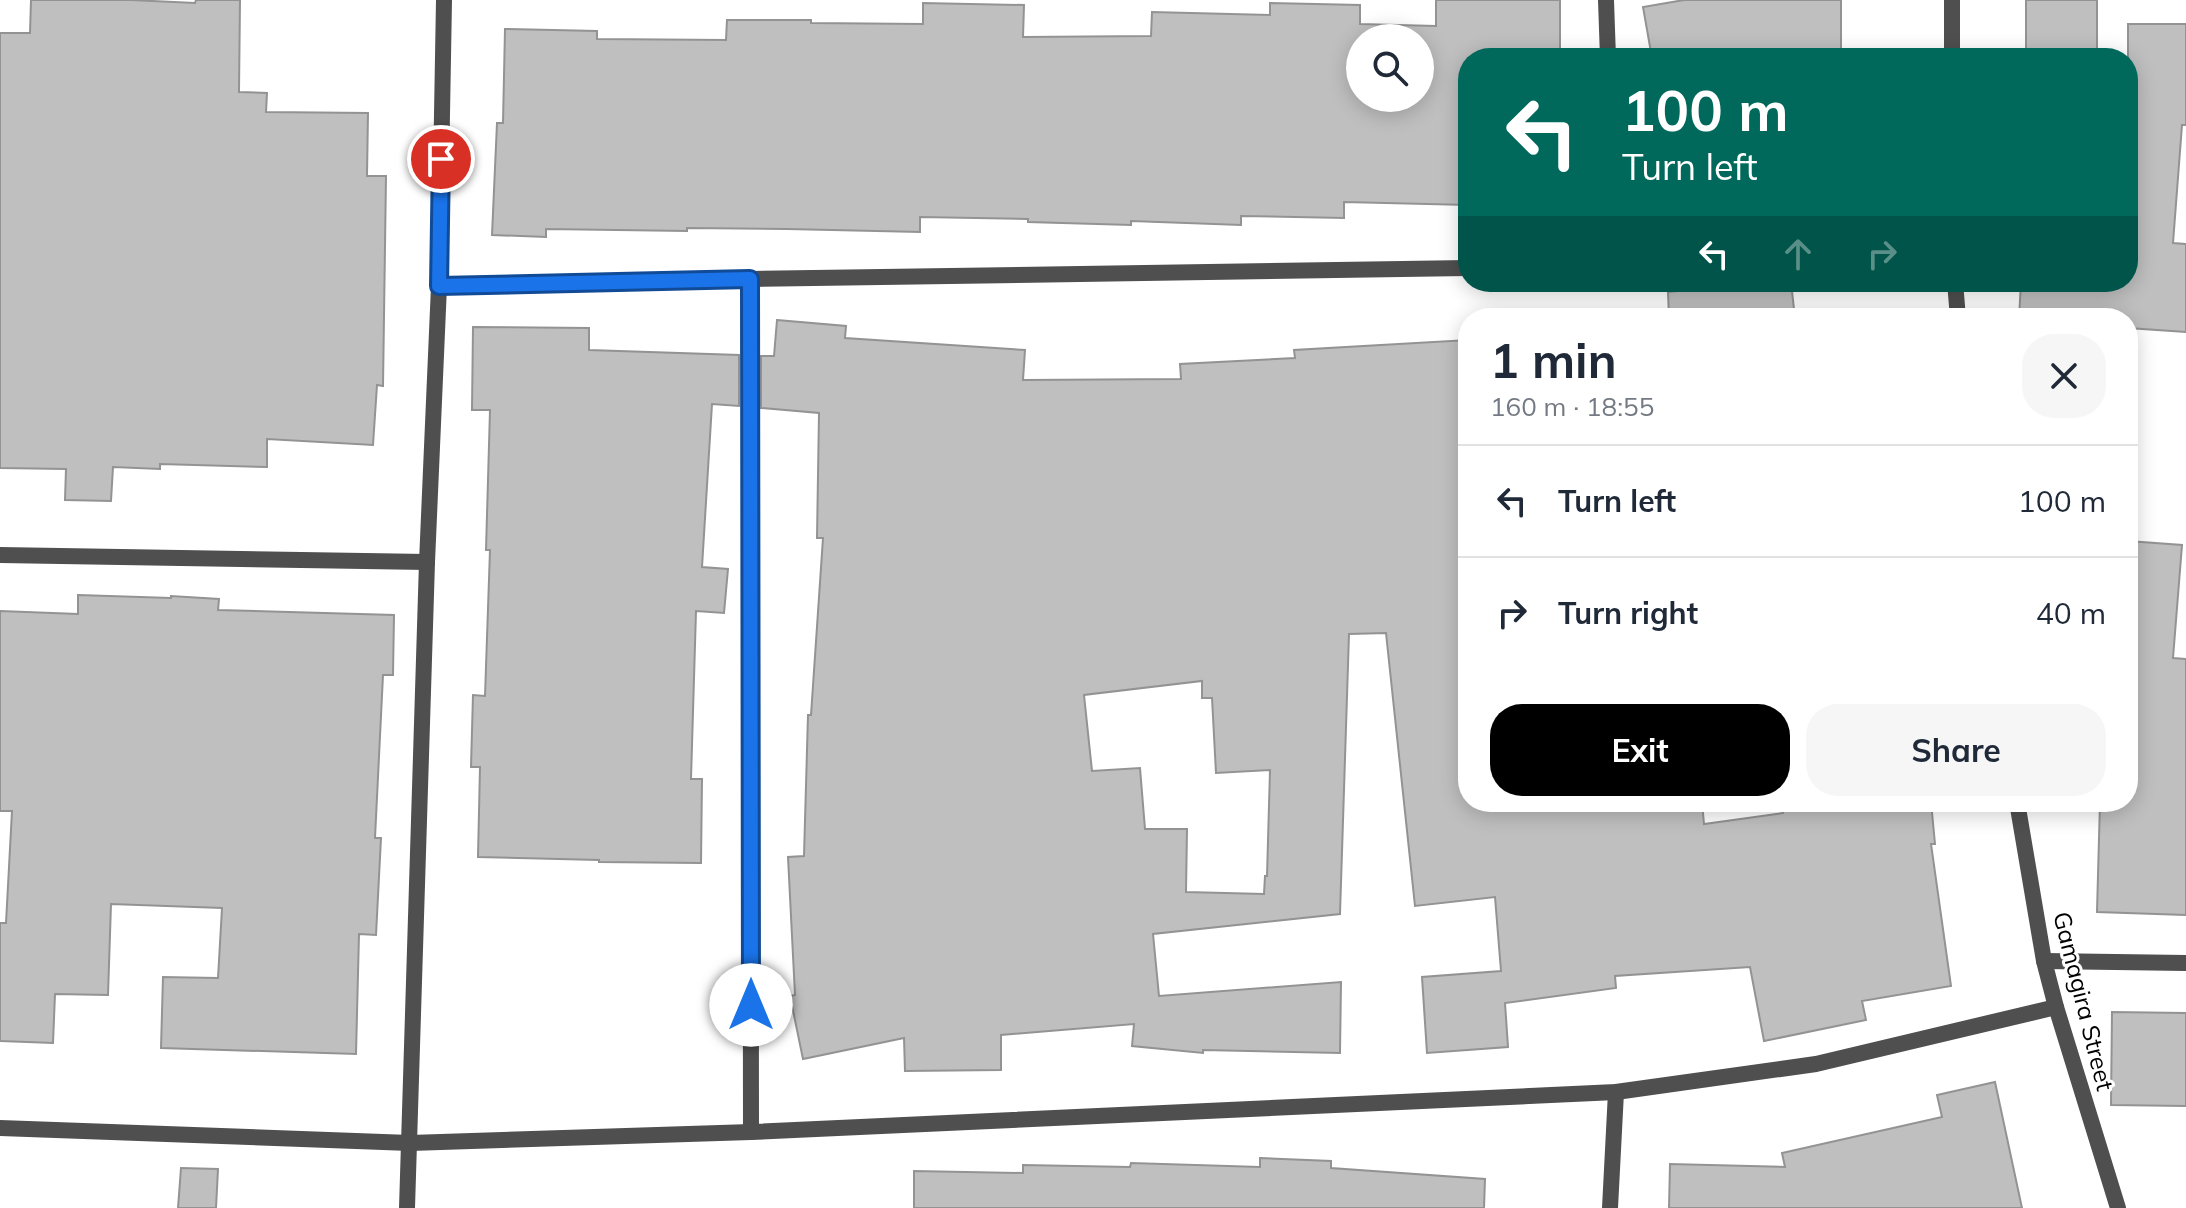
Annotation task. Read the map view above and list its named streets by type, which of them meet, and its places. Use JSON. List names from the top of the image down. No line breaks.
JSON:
{"streets":{"street":["Gamagira Street"]},"page":{"turn":["100 m","Turn left"],"heading":["1 min","160 m · 18:55"],"list":[{"name":"Turn left","value":"100 m"},{"name":"Turn right","value":"40 m"}],"buttons":["Exit","Share"]}}
